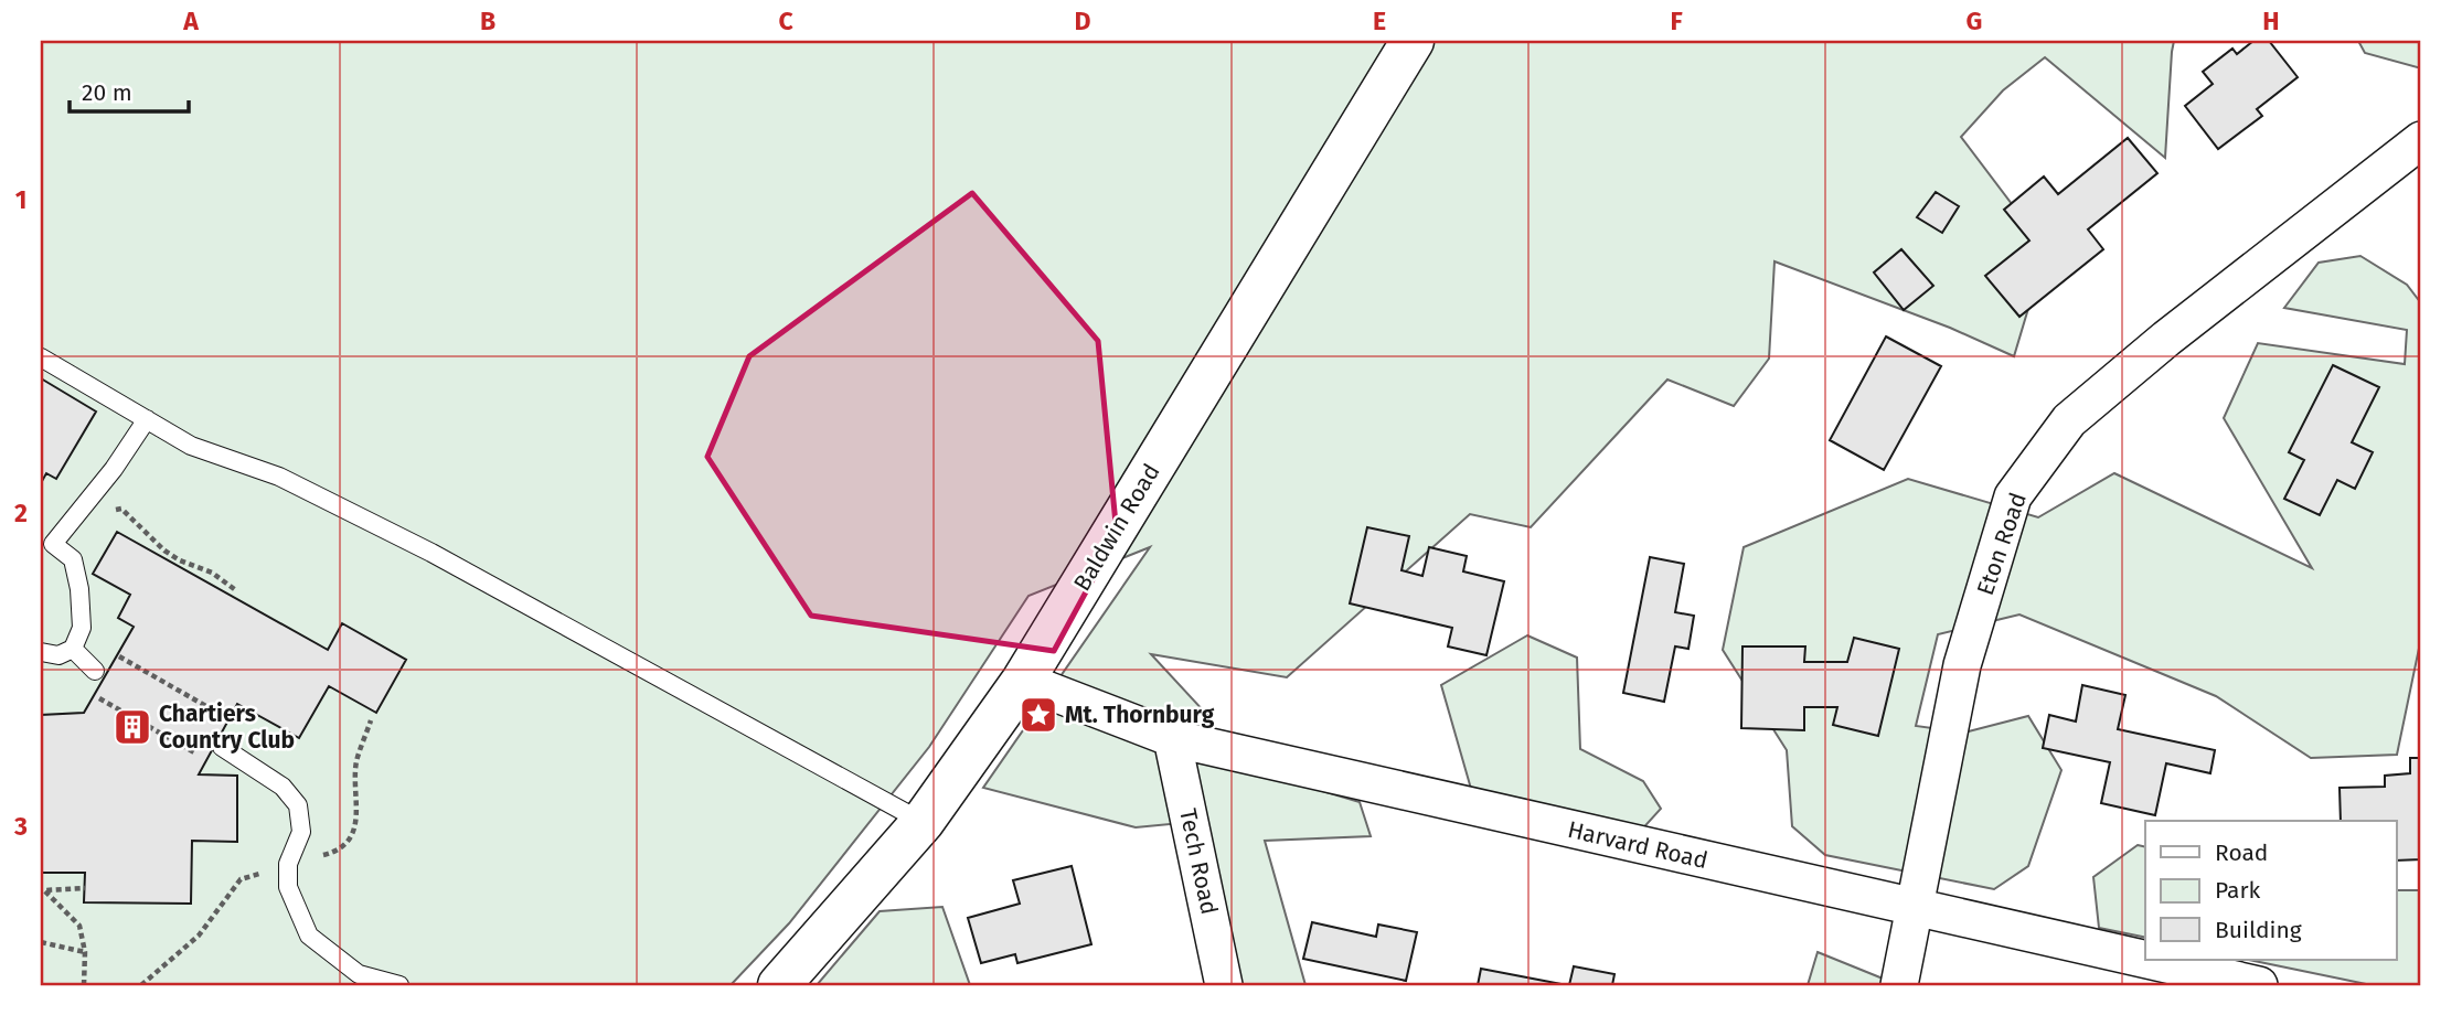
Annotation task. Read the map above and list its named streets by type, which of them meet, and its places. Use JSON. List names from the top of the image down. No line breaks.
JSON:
{"streets":{"street":["Baldwin Road","Eton Road","Harvard Road","Tech Road"]},"crossings":[["Baldwin Road","Harvard Road"],["Eton Road","Harvard Road"],["Harvard Road","Tech Road"]],"places":{"place":["Mt. Thornburg"],"building":["Chartiers Country Club"]},"legend":["Road","Park","Building"],"scale_bar":"20 m","grid":{"columns":["A","B","C","D","E","F","G","H"],"rows":["1","2","3"]}}
